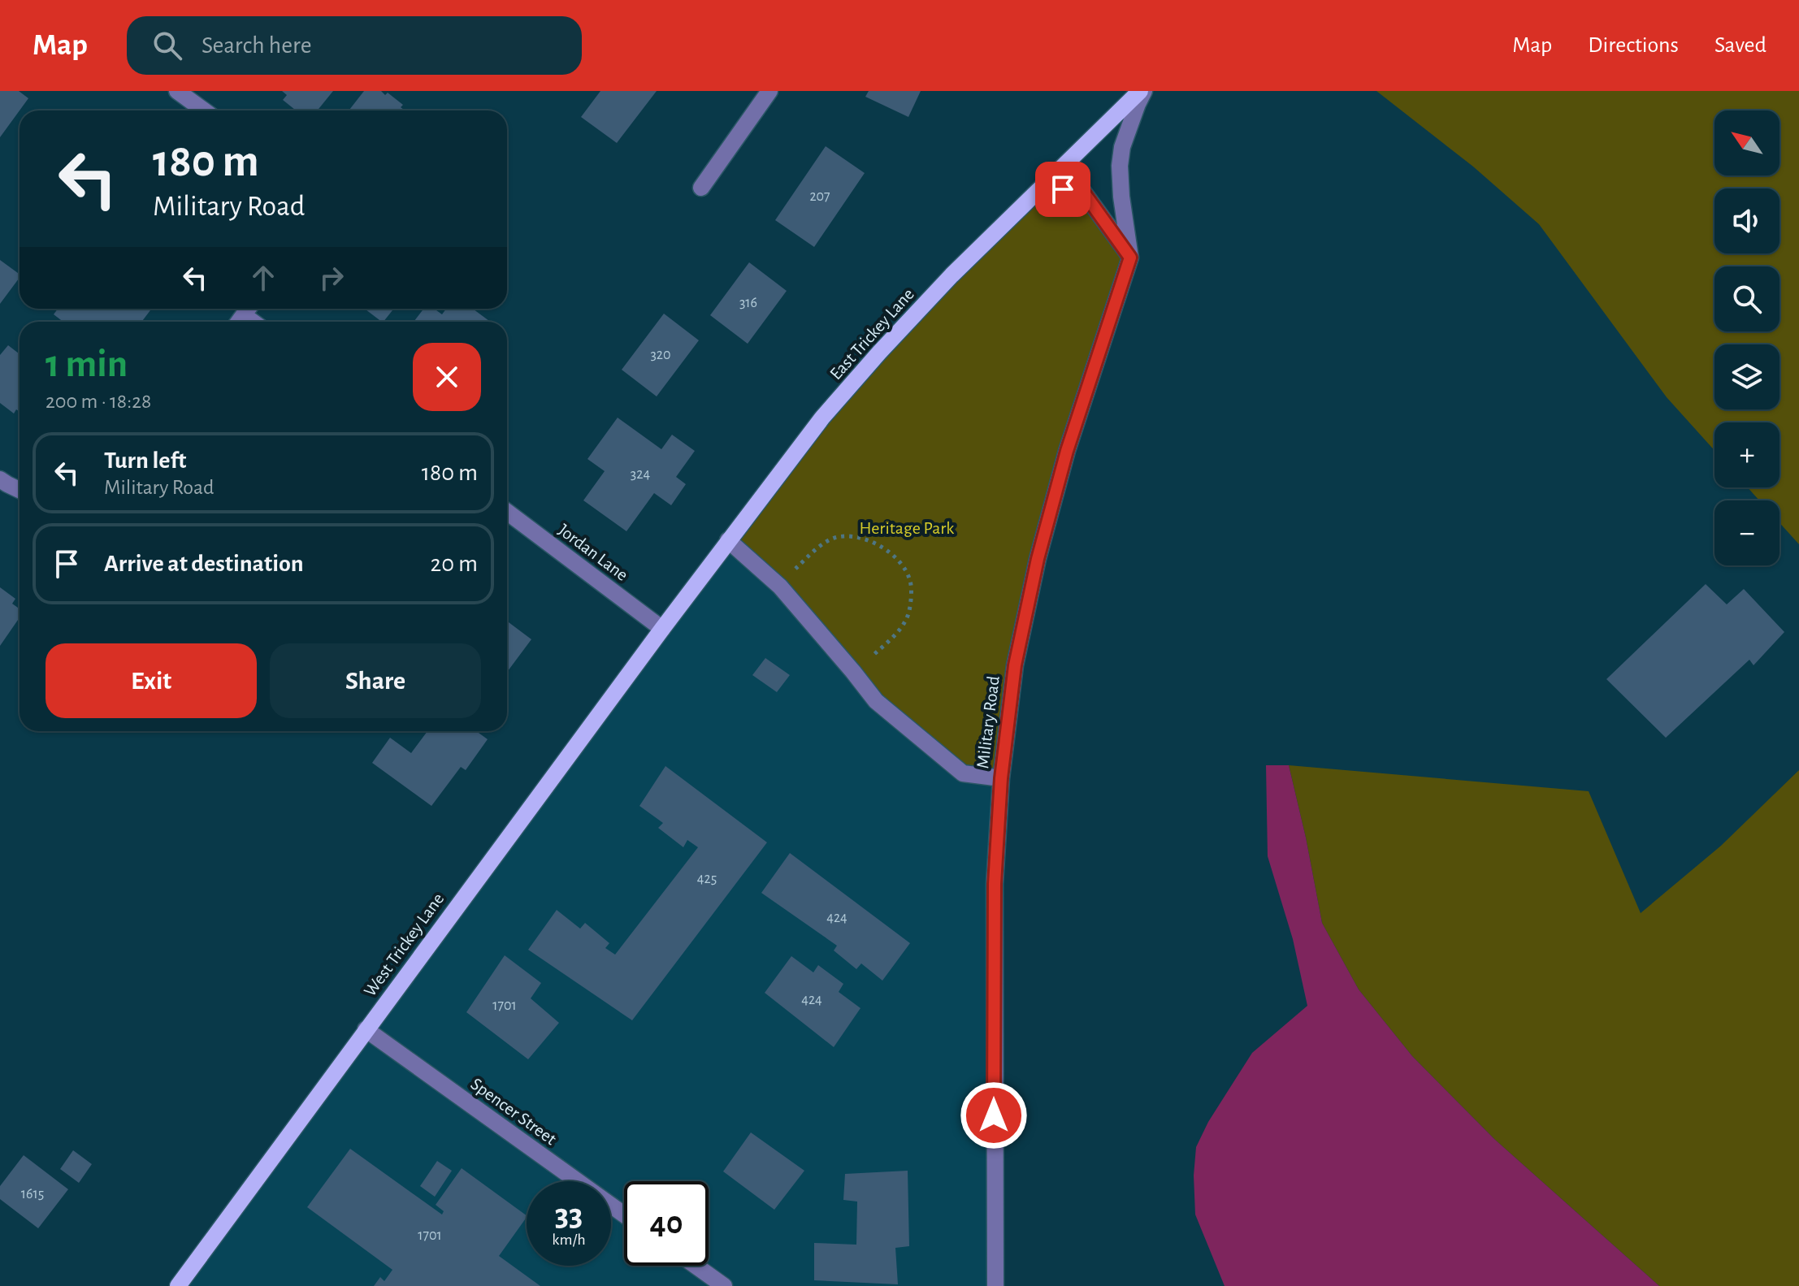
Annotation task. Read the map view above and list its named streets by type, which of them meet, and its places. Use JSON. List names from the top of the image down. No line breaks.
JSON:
{"streets":{"main road":["East Trickey Lane","West Trickey Lane"],"street":["Jordan Lane","Military Road","Spencer Street"]},"crossings":[["East Trickey Lane","Jordan Lane"],["East Trickey Lane","Military Road"],["East Trickey Lane","West Trickey Lane"],["Jordan Lane","West Trickey Lane"],["West Trickey Lane","Spencer Street"]],"parks":["Heritage Park"],"house_numbers":["207","316","320","324","425","424","424","1701","1615","1701"],"north":"top left","page":{"header":"Map","search":"Search here","nav":["Map","Directions","Saved"],"map_buttons":["+","−"],"turn":["180 m","Military Road"],"heading":["1 min","200 m · 18:28"],"list":[{"name":"Turn left","note":"Military Road","value":"180 m"},{"name":"Arrive at destination","value":"20 m"}],"buttons":["Exit","Share"],"speed":"33 km/h","limit":"40"}}
